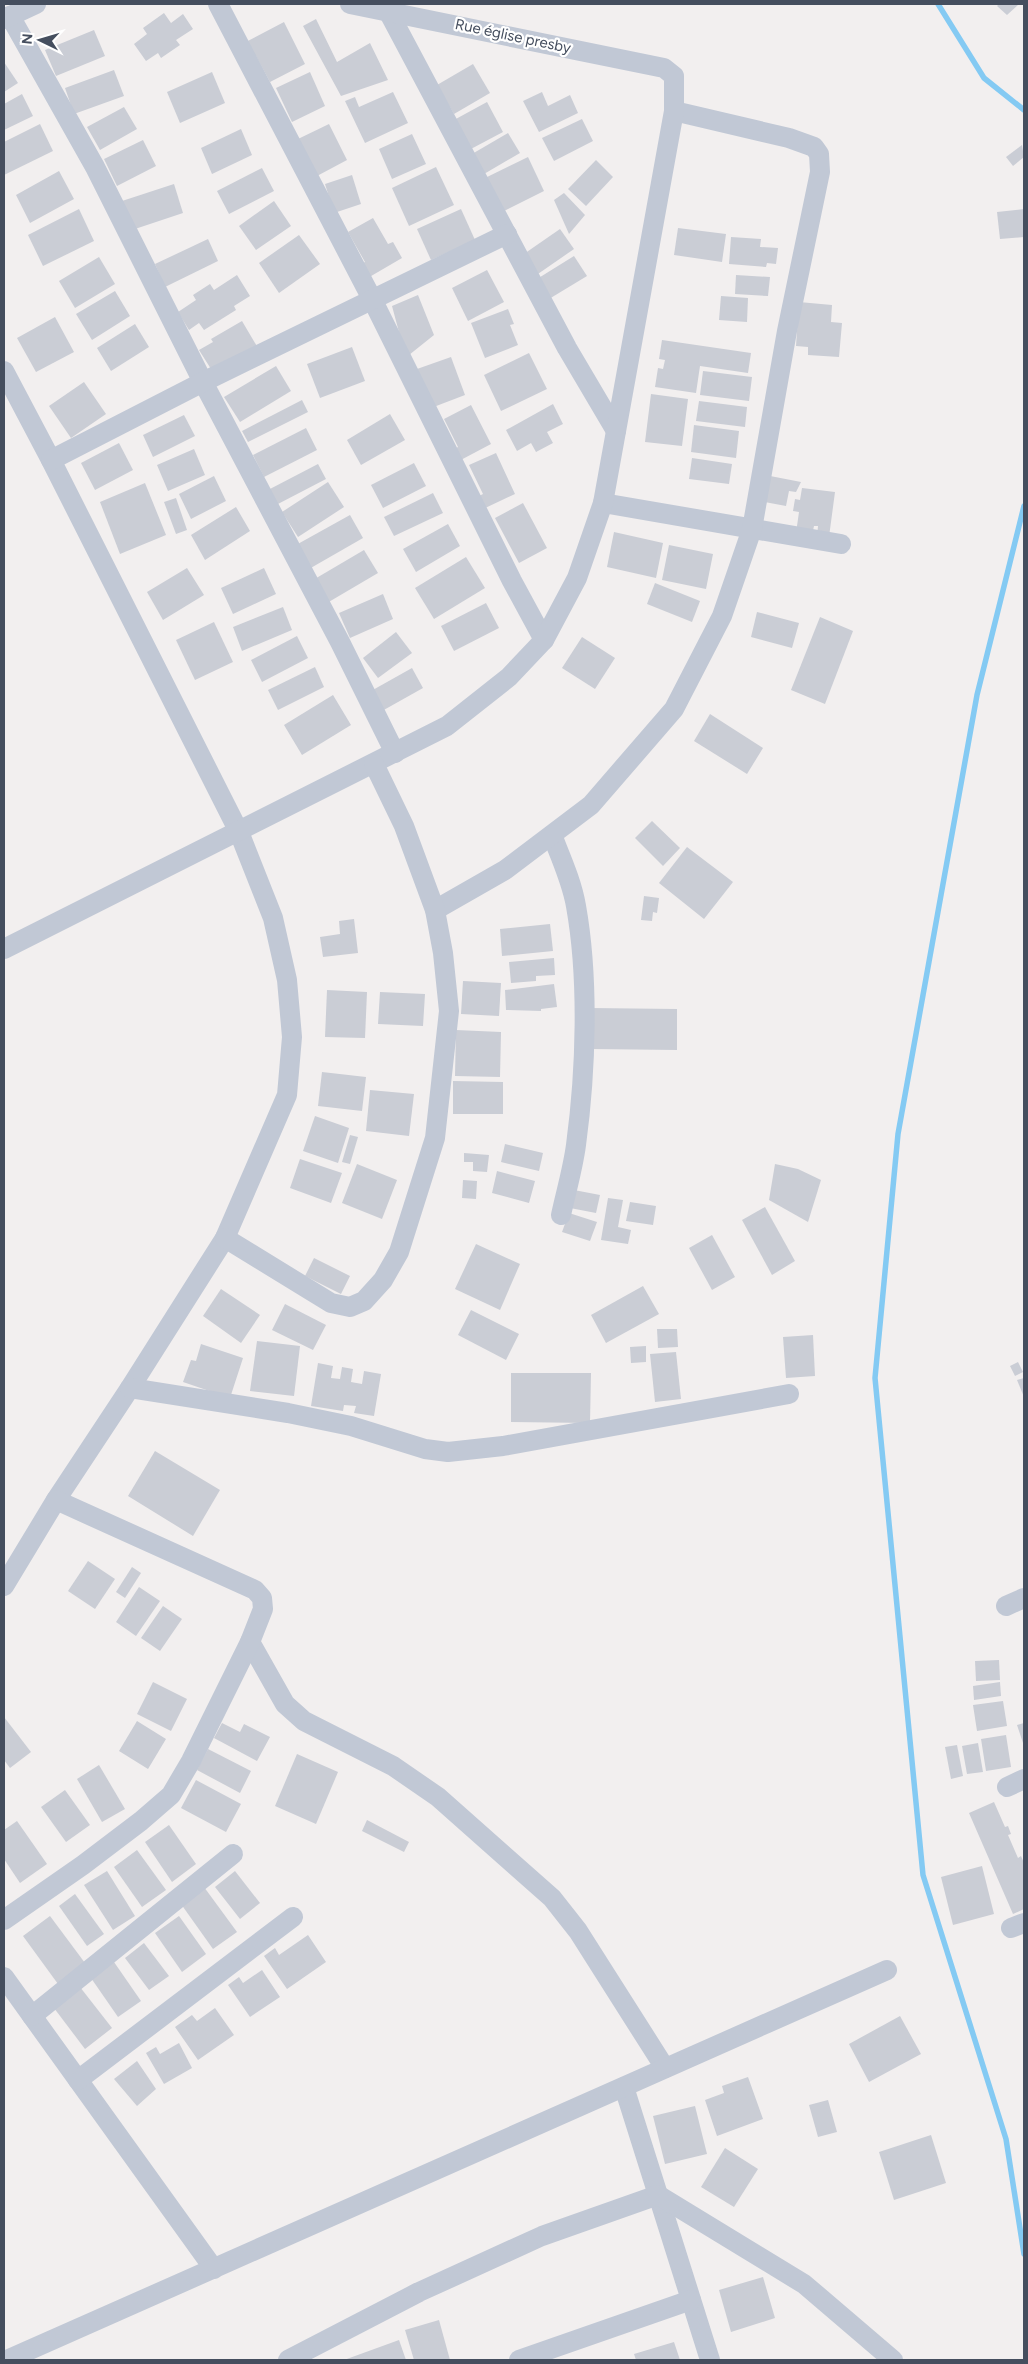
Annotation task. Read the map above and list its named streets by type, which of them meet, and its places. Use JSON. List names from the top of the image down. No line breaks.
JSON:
{"streets":{"street":["Rue église presby"]},"north":"left"}
